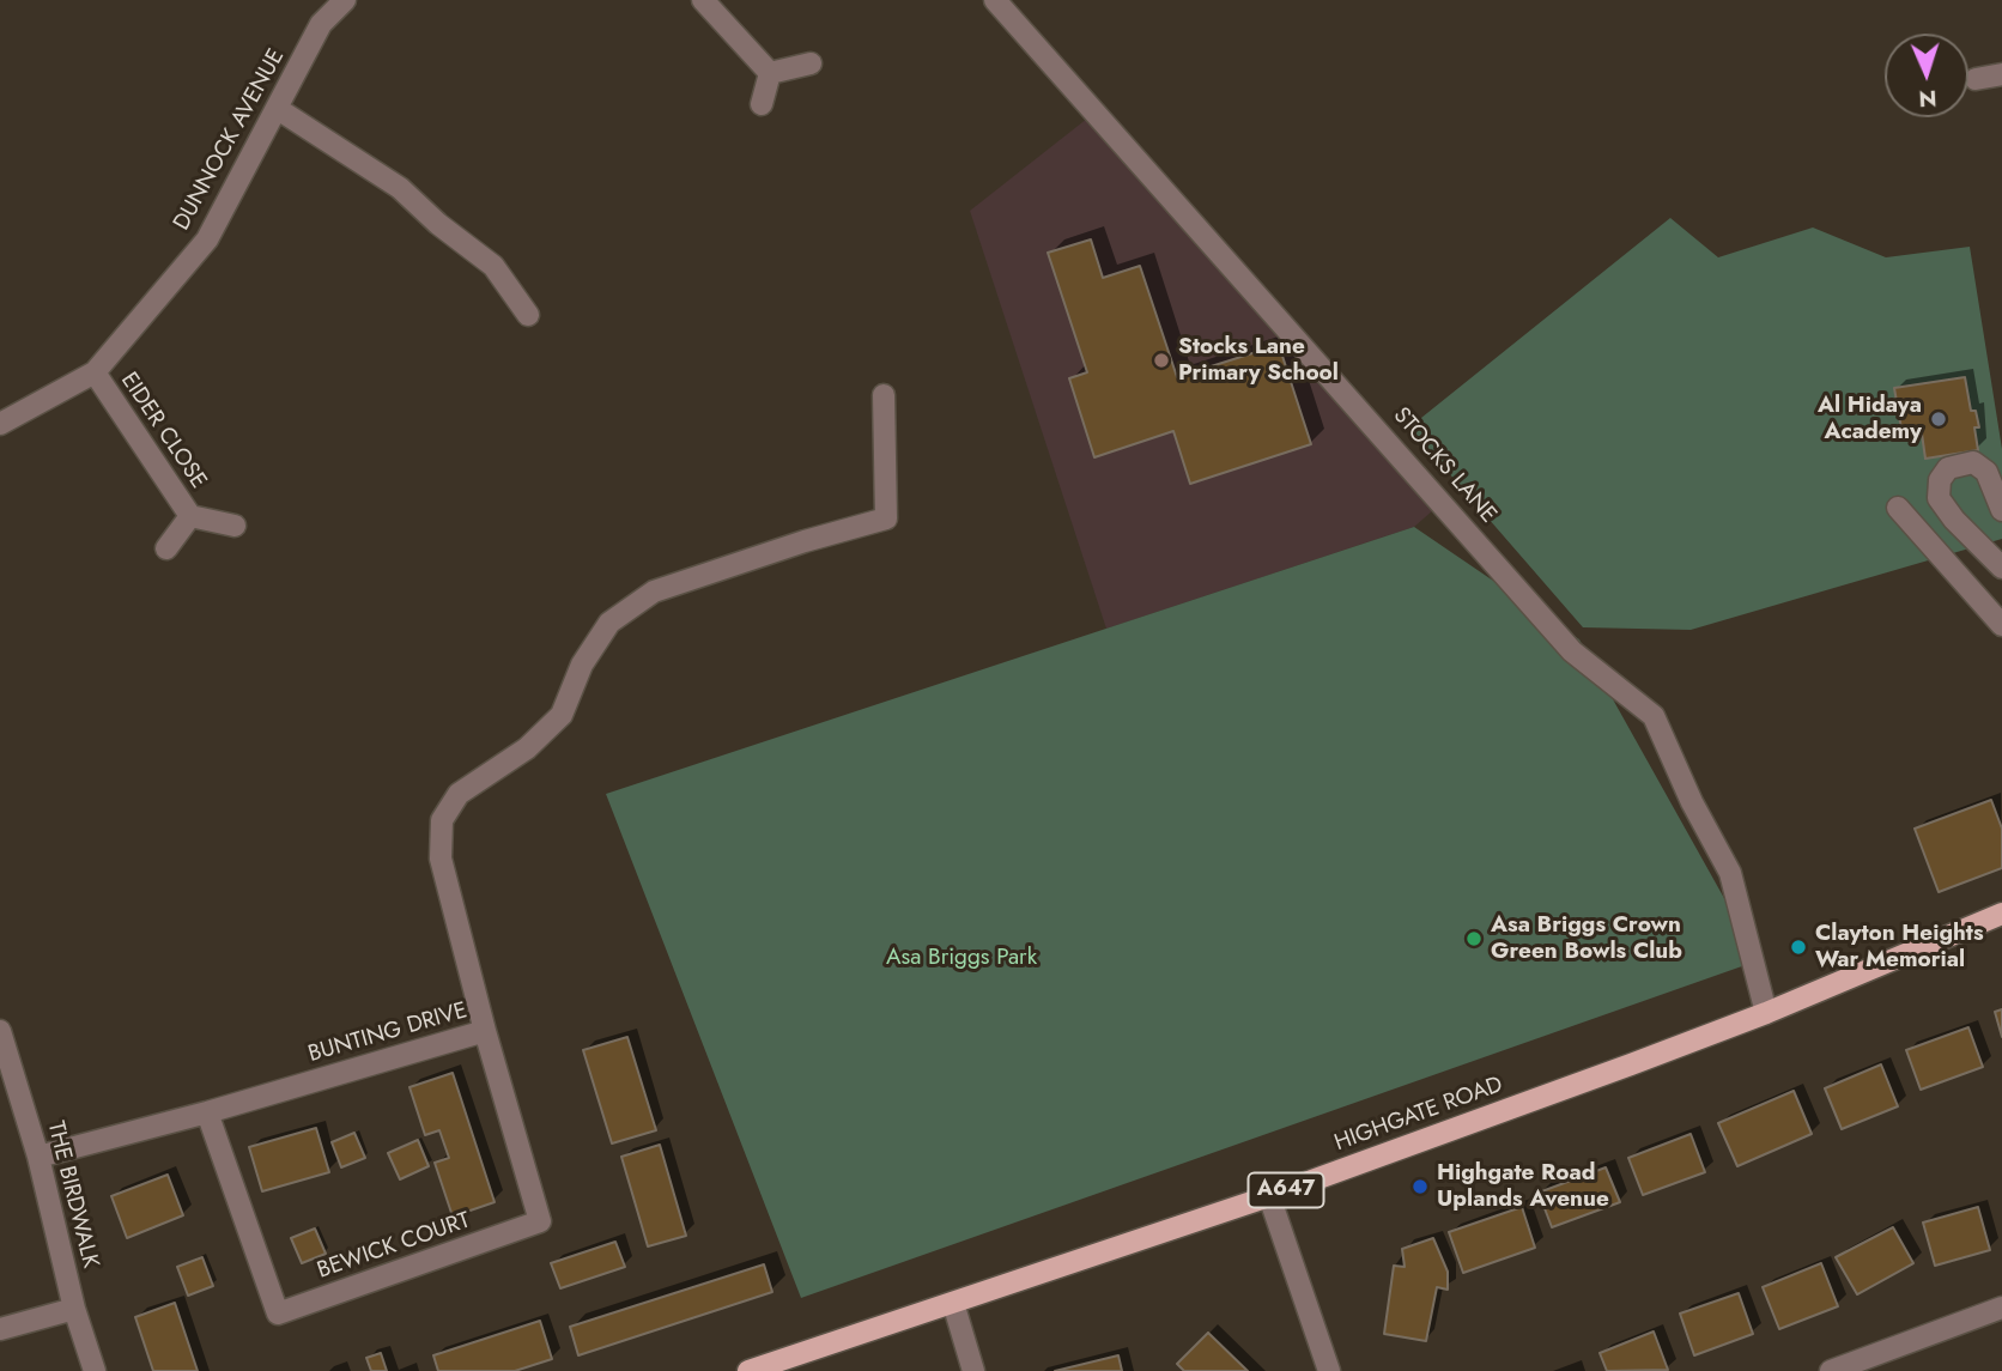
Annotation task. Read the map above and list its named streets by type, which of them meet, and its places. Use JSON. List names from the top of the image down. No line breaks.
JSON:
{"streets":{"main road":["HIGHGATE ROAD","A647"],"street":["DUNNOCK AVENUE","EIDER CLOSE","STOCKS LANE","BUNTING DRIVE","THE BIRDWALK","BEWICK COURT"]},"crossings":[["DUNNOCK AVENUE","EIDER CLOSE"],["STOCKS LANE","HIGHGATE ROAD"],["BUNTING DRIVE","THE BIRDWALK"],["BUNTING DRIVE","BEWICK COURT"]],"parks":["Asa Briggs Park"],"places":["Stocks Lane Primary School","Al Hidaya Academy","Asa Briggs Crown Green Bowls Club","Clayton Heights War Memorial","Highgate Road Uplands Avenue"],"north":"bottom"}
